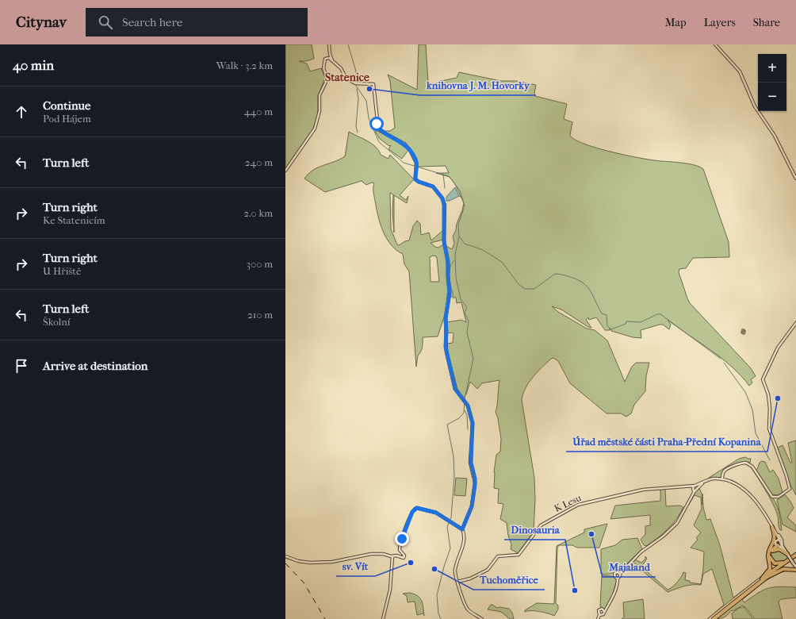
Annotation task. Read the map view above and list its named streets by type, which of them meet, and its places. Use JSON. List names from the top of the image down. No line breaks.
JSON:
{"streets":{"street":["K Lesu"]},"districts":["Statenice"],"places":["knihovna J. M. Hovorky","Úřad městské části Praha-Přední Kopanina","Majaland","sv. Vít","Tuchoměřice","Dinosauria"],"page":{"header":"Citynav","search":"Search here","nav":["Map","Layers","Share"],"heading":["40 min","Walk · 3.2 km"],"map_buttons":["+","−"],"list":[["Continue","Pod Hájem","440 m"],["Turn left","240 m"],["Turn right","Ke Statenicím","2.0 km"],["Turn right","U Hřiště","300 m"],["Turn left","Školní","210 m"],"Arrive at destination"]}}
